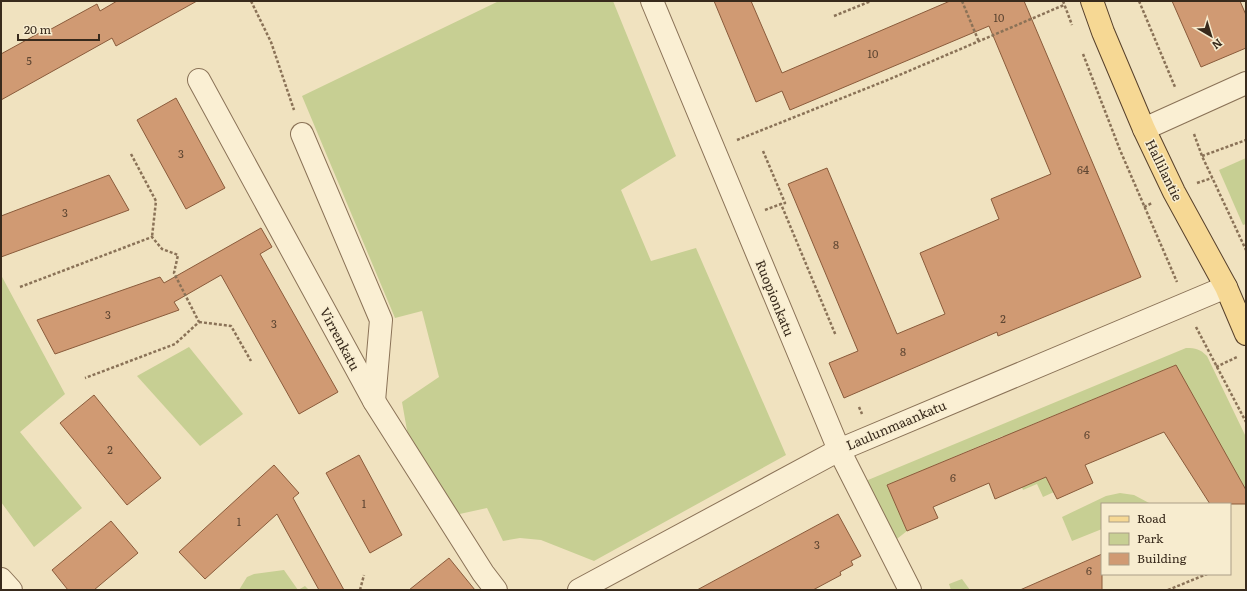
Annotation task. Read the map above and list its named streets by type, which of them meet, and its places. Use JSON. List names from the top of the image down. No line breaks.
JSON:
{"streets":{"main road":["Hallilantie"],"street":["Ruopionkatu","Virrenkatu","Laulunmaankatu"]},"crossings":[["Hallilantie","Laulunmaankatu"],["Ruopionkatu","Laulunmaankatu"]],"house_numbers":["10","10","5","3","64","3","8","3","2","3","8","6","2","6","1","1","3","6"],"legend":["Road","Park","Building"],"scale_bar":"20 m","north":"bottom right"}
